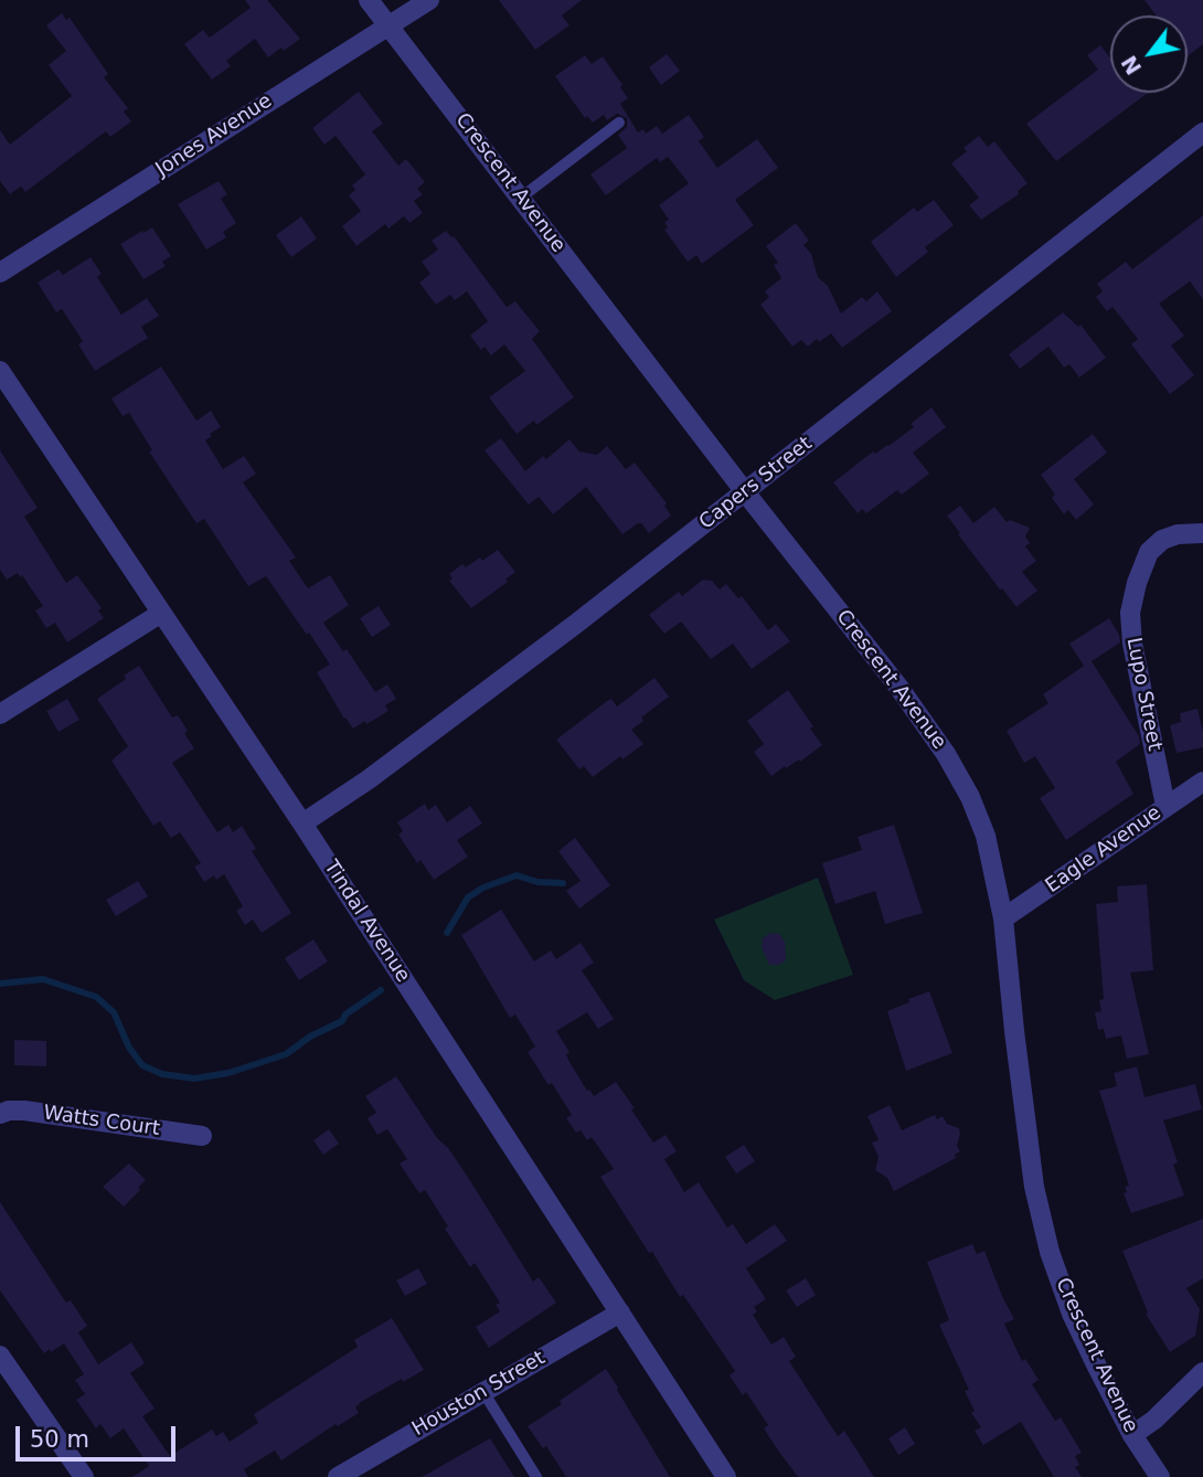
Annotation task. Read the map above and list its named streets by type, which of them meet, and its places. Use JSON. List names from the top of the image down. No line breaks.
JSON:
{"streets":{"street":["Jones Avenue","Crescent Avenue","Capers Street","Lupo Street","Eagle Avenue","Tindal Avenue","Watts Court","Houston Street"]},"crossings":[["Jones Avenue","Crescent Avenue"],["Crescent Avenue","Capers Street"],["Crescent Avenue","Eagle Avenue"],["Capers Street","Tindal Avenue"],["Lupo Street","Eagle Avenue"],["Tindal Avenue","Houston Street"]],"scale_bar":"50 m","north":"bottom left"}
